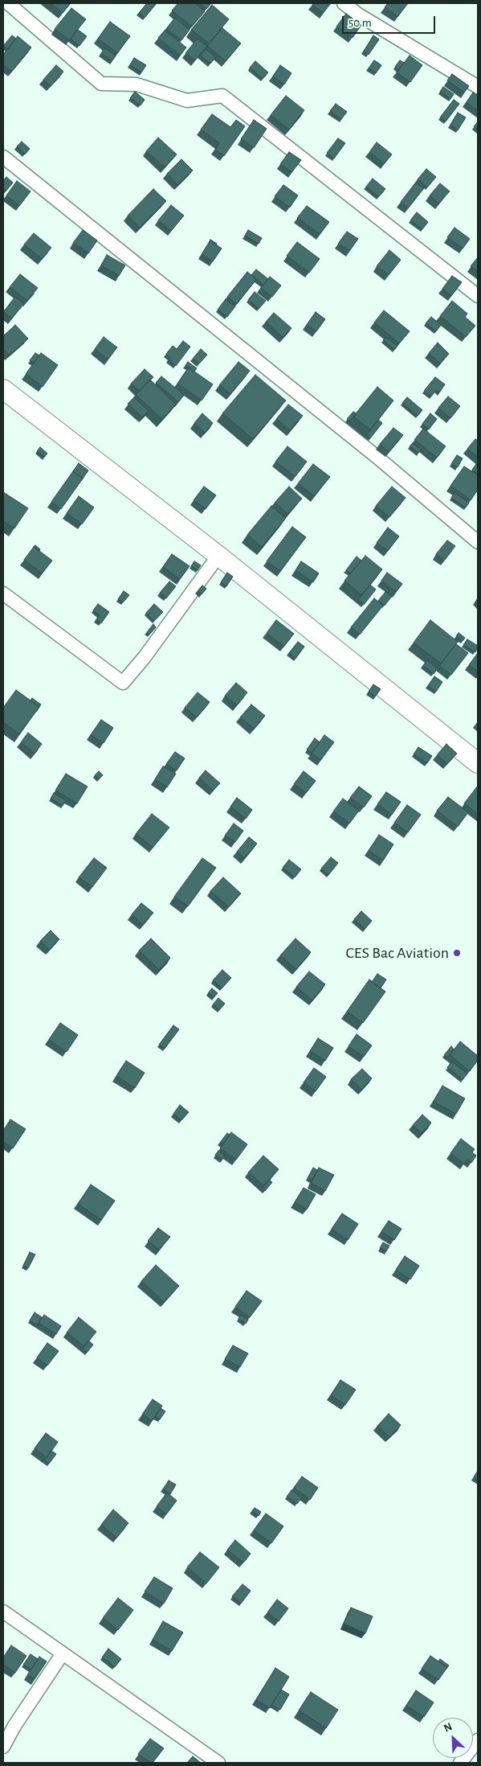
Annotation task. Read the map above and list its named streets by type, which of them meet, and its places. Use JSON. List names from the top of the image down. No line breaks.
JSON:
{"places":["CES Bac Aviation"],"scale_bar":"50 m","north":"top left"}
